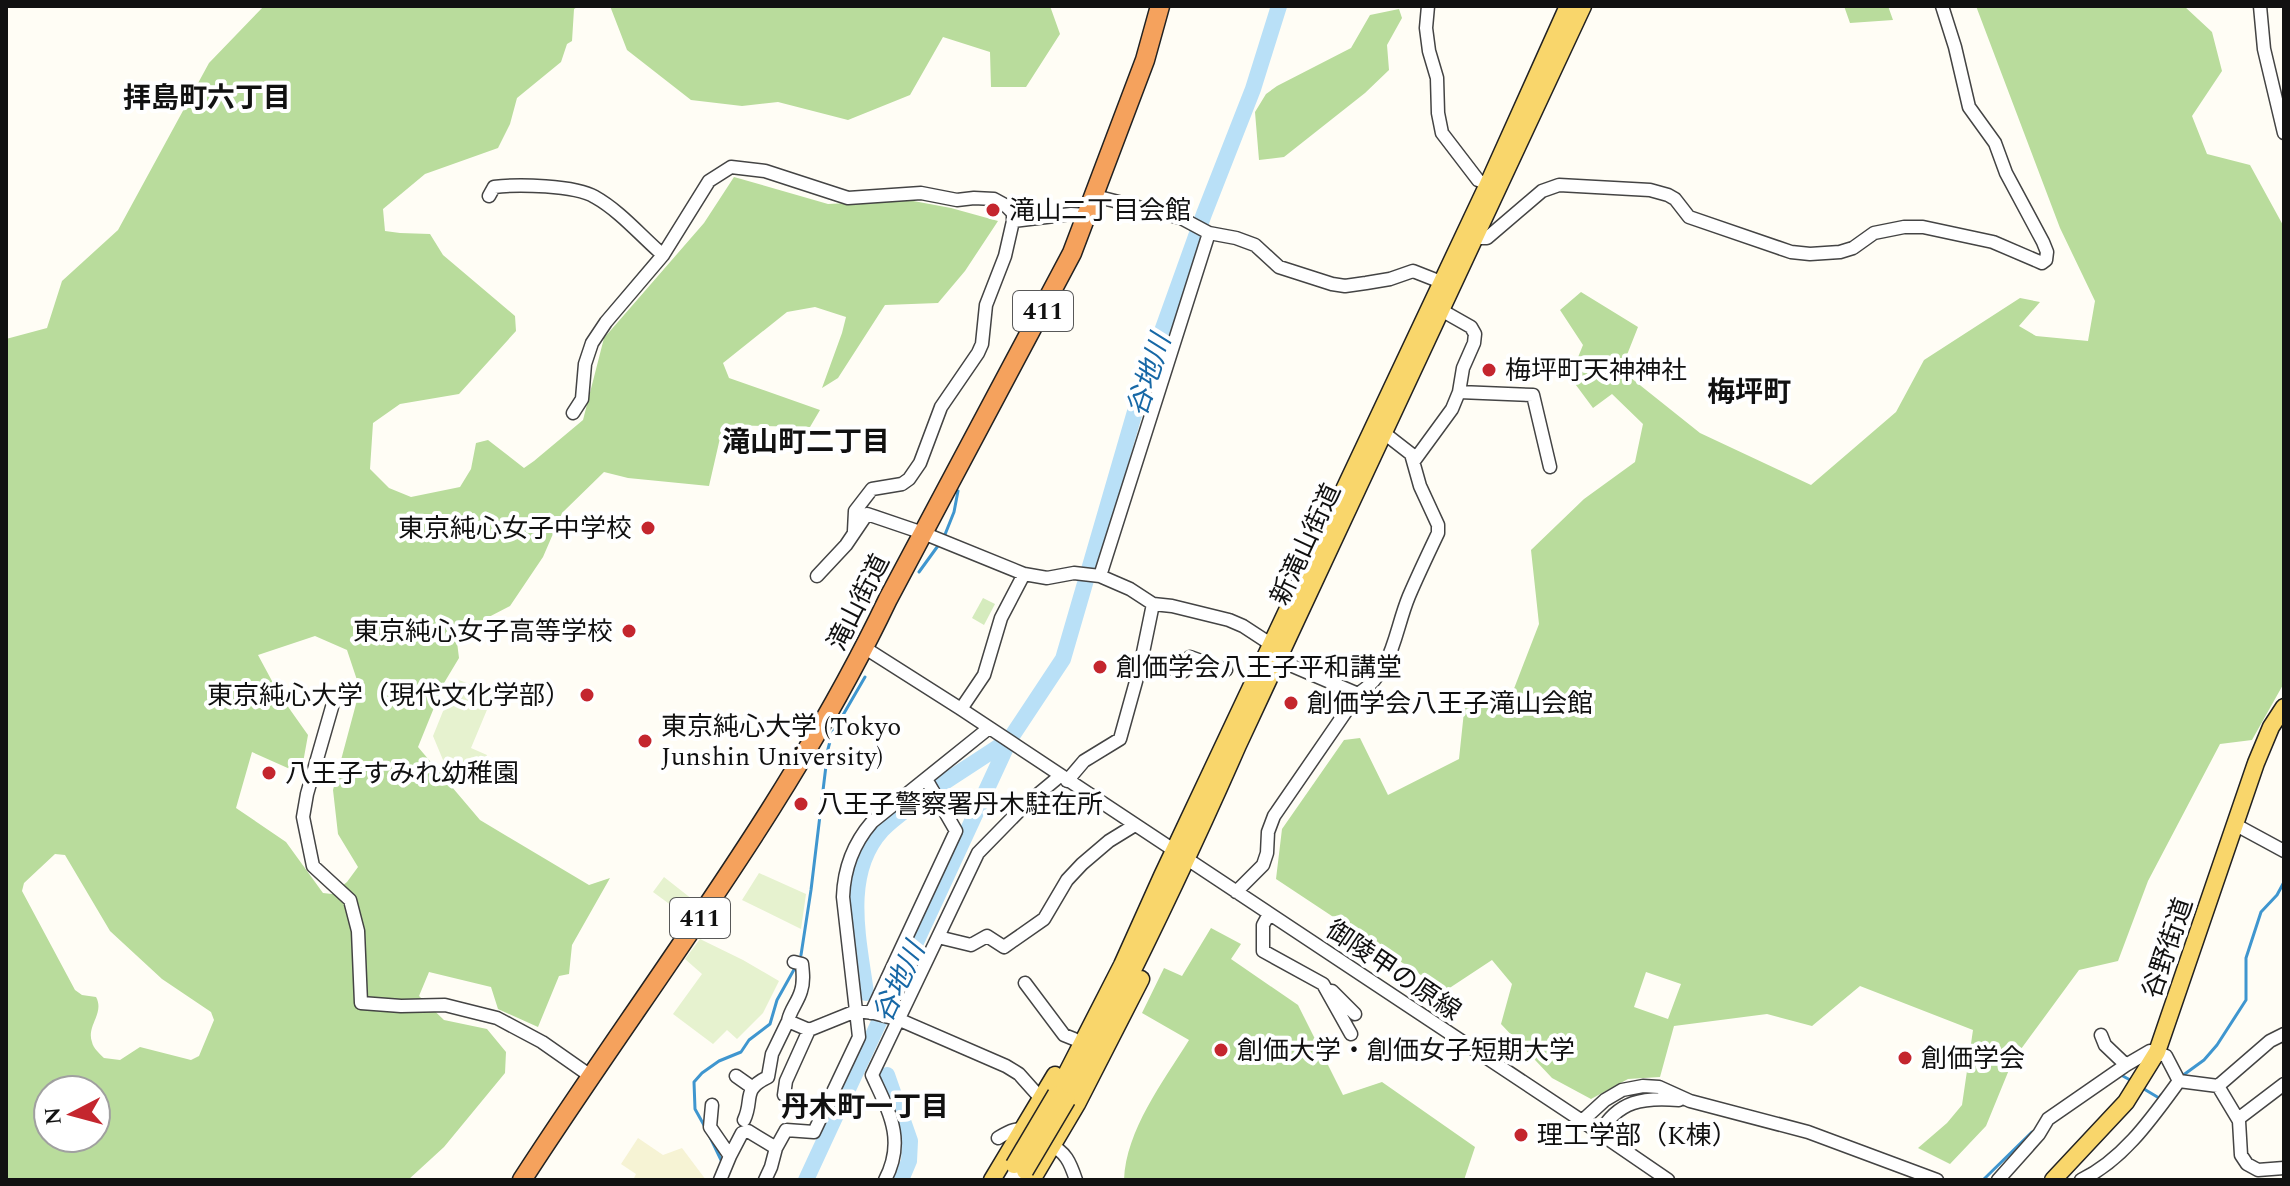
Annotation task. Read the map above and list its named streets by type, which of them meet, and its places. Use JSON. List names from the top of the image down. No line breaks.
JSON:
{"streets":{"highway":["411","滝山街道"],"main road":["新滝山街道","谷野街道"],"street":["御陵甲の原線"]},"crossings":[["新滝山街道","御陵甲の原線"],["滝山街道","御陵甲の原線"]],"districts":["拝島町六丁目","梅坪町","滝山町二丁目","丹木町一丁目"],"water":["谷地川"],"places":["滝山二丁目会館","梅坪町天神神社","東京純心女子中学校","東京純心女子高等学校","創価学会八王子平和講堂","東京純心大学（現代文化学部）","創価学会八王子滝山会館","東京純心大学 (Tokyo Junshin University)","八王子すみれ幼稚園","八王子警察署丹木駐在所","創価大学・創価女子短期大学","創価学会","理工学部（K棟）"],"north":"left"}
